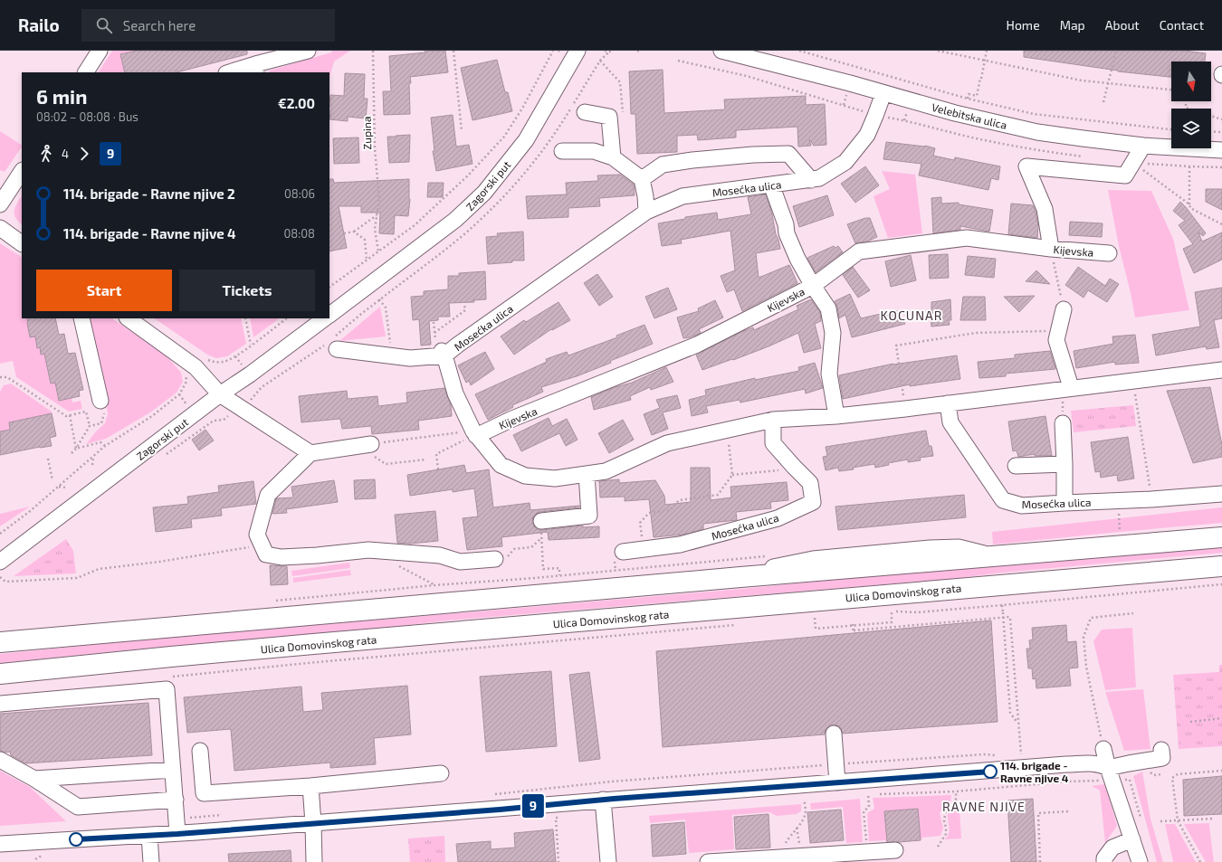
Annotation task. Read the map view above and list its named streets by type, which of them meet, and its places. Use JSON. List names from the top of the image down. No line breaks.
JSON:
{"streets":{"main road":["Ulica Domovinskog rata"],"street":["Velebitska ulica","Zagorski put","Mosećka ulica","Kijevska"],"path":["Zupina"]},"crossings":[["Velebitska ulica","Mosećka ulica"],["Mosećka ulica","Kijevska"]],"districts":["KOCUNAR","RAVNE NJIVE"],"places":["114. brigade - Ravne njive 4"],"lines":["bus line 9"],"north":"bottom","page":{"header":"Railo","search":"Search here","nav":["Home","Map","About","Contact"],"on_map":"9","heading":["6 min","08:02 – 08:08 · Bus","€2.00"],"legs":["4","9"],"list":[{"name":"114. brigade - Ravne njive 2","value":"08:06"},{"name":"114. brigade - Ravne njive 4","value":"08:08"}],"buttons":["Start","Tickets"]}}
